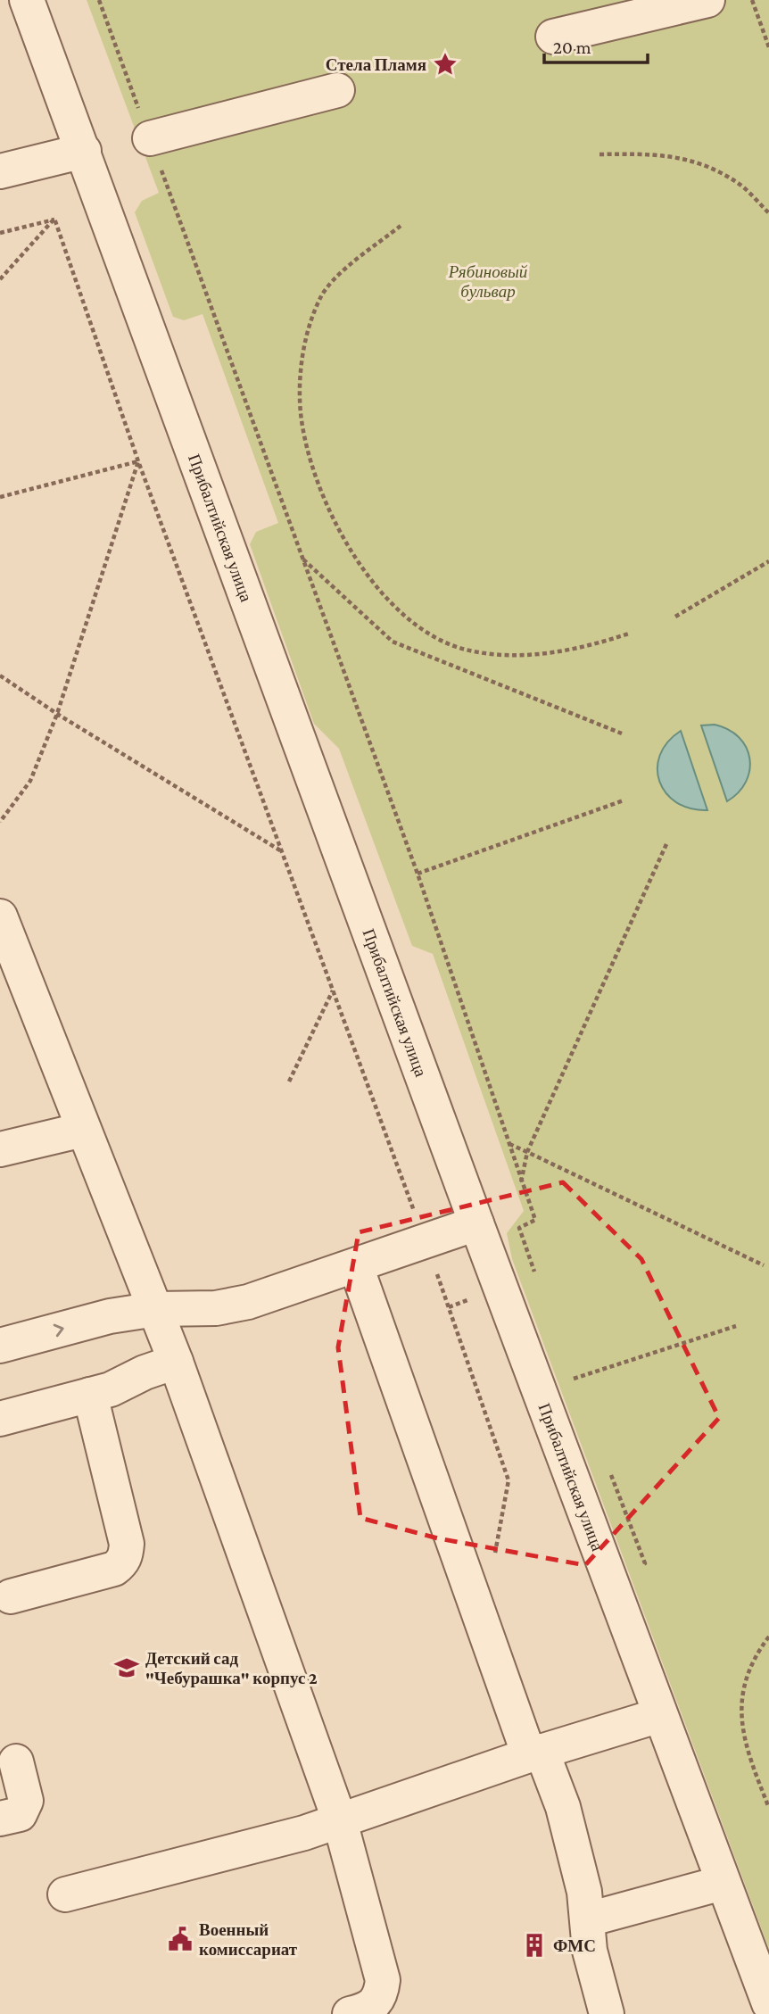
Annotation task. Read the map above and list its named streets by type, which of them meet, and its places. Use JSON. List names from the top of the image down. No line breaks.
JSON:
{"streets":{"street":["Прибалтийская улица"]},"parks":["Рябиновый бульвар"],"places":{"place":["Стела Пламя"],"school or university":["Детский сад \"Чебурашка\" корпус 2"],"public building":["Военный комиссариат"],"building":["ФМС"]},"scale_bar":"20 m"}
